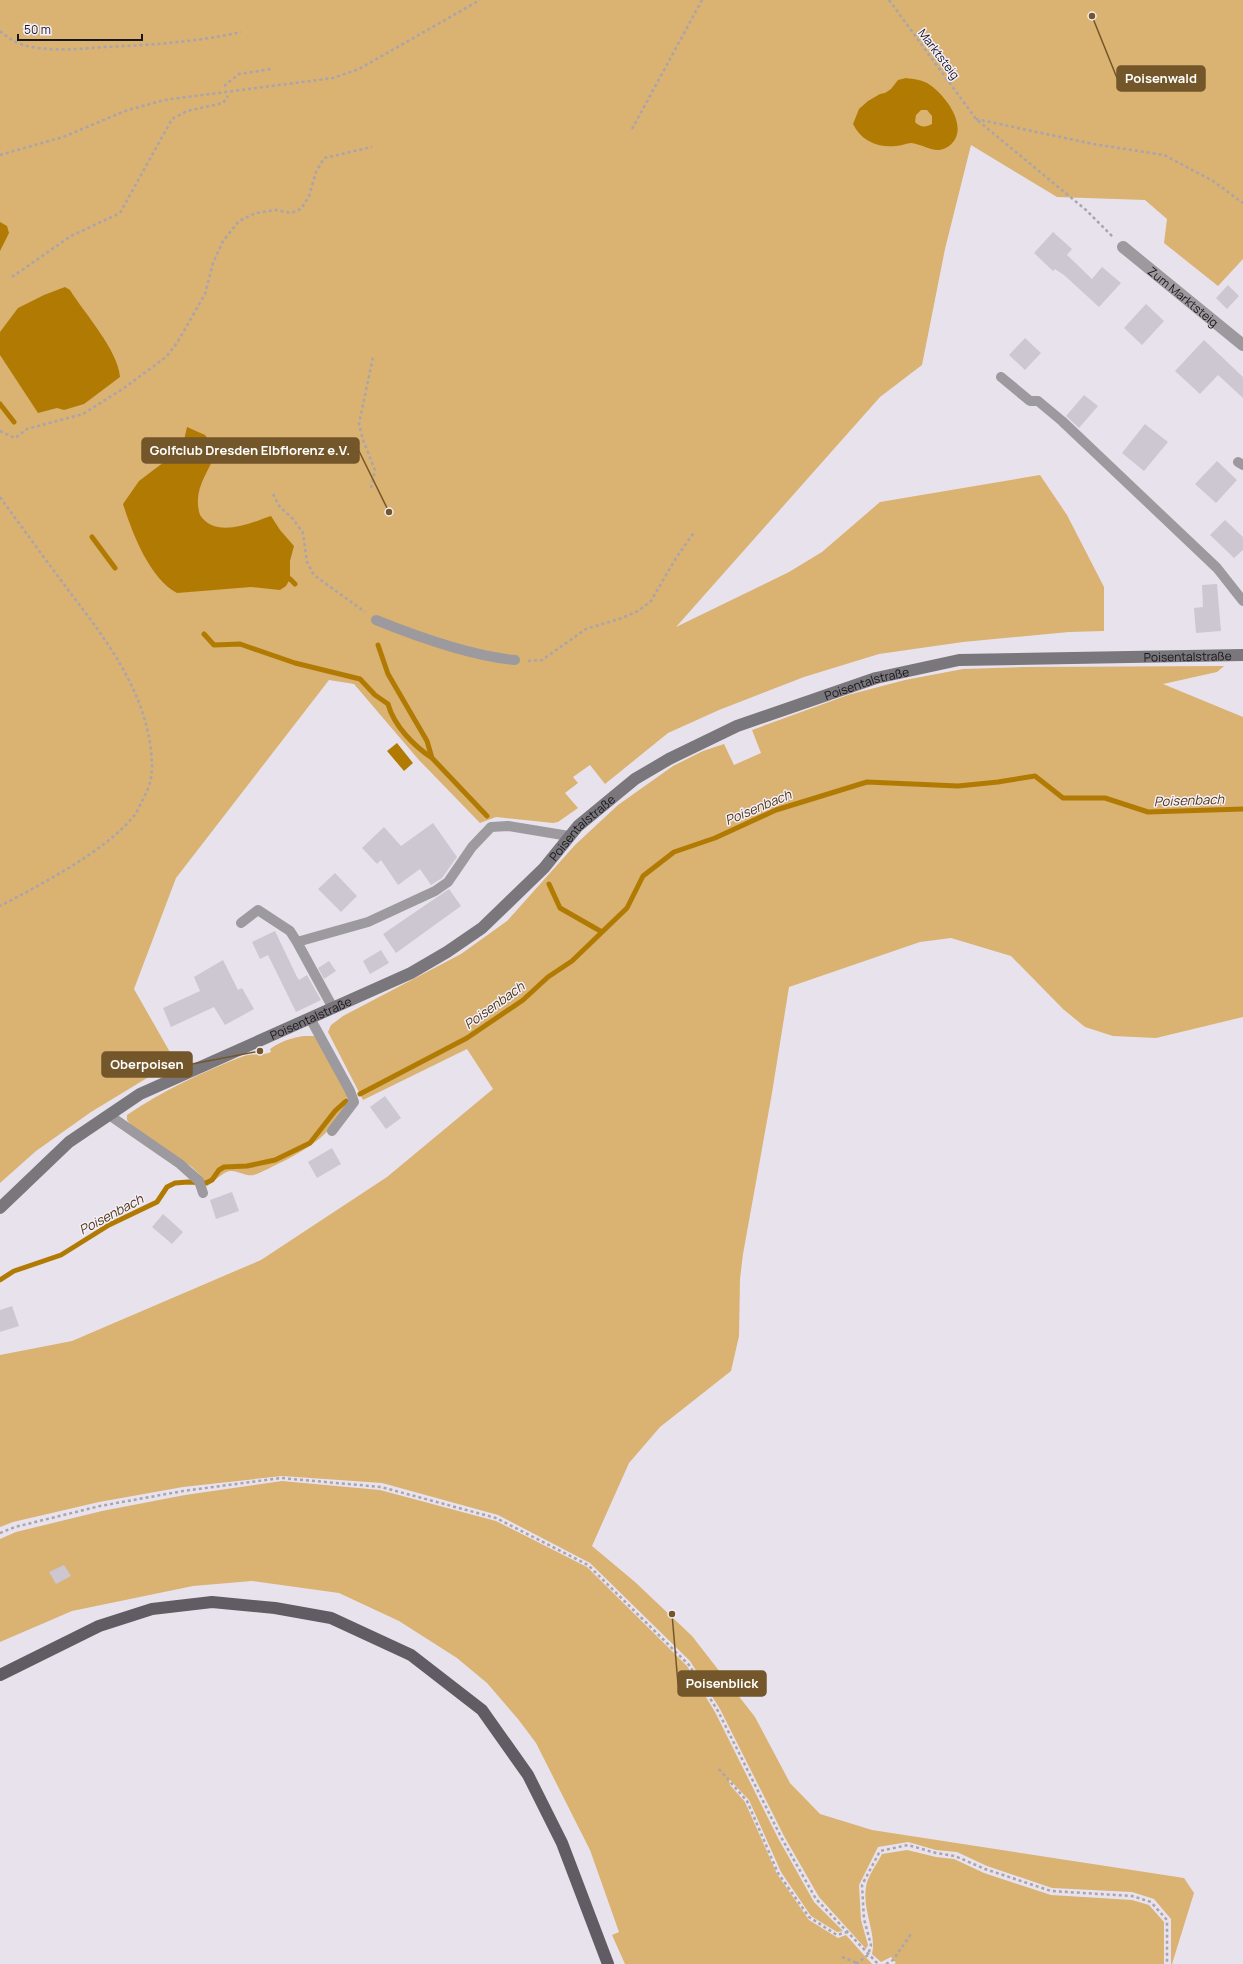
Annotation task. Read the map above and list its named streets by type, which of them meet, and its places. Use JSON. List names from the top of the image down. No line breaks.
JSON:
{"streets":{"main road":["Poisentalstraße"],"street":["Zum Marktsteig"],"path":["Marktsteig"]},"crossings":[["Marktsteig","Zum Marktsteig"]],"water":["Poisenbach"],"places":["Poisenwald","Golfclub Dresden Elbflorenz e.V.","Oberpoisen","Poisenblick"],"scale_bar":"50 m"}
